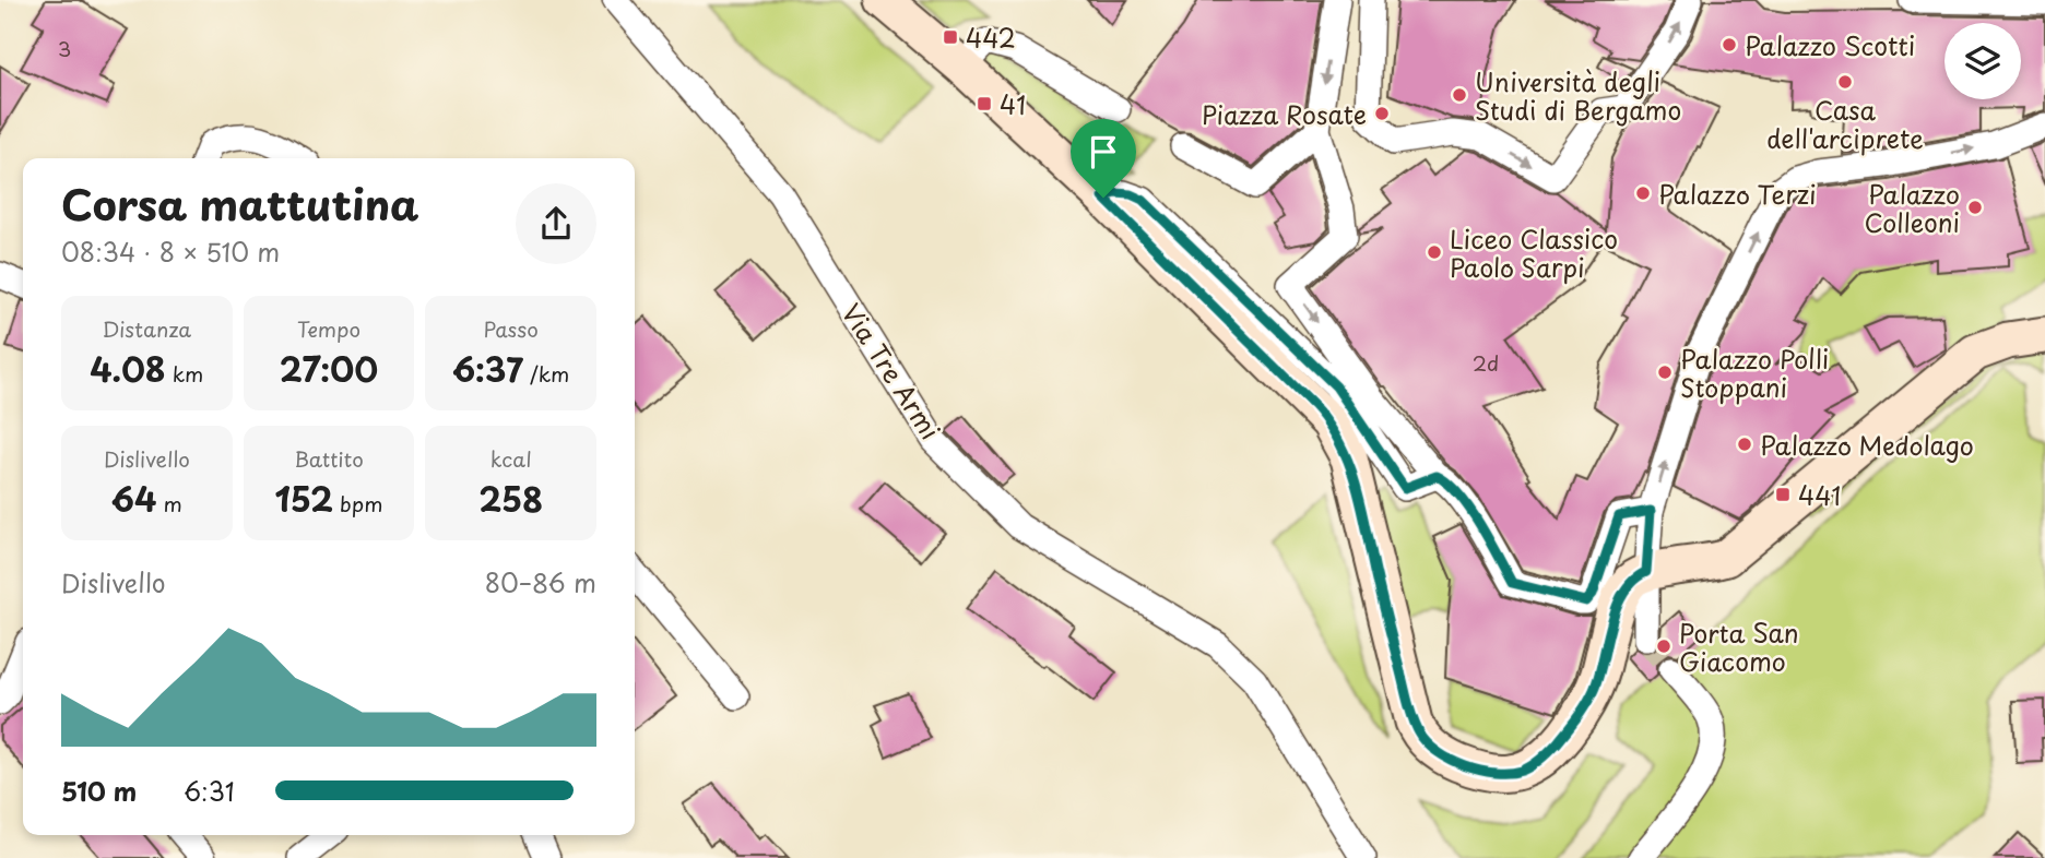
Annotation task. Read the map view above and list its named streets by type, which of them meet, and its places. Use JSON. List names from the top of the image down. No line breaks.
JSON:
{"streets":{"street":["Via Tre Armi"]},"places":{"transit":["442","41","441"],"other":["Palazzo Scotti","Casa dell'arciprete","Università degli Studi di Bergamo","Piazza Rosate","Palazzo Terzi","Palazzo Colleoni","Liceo Classico Paolo Sarpi","Palazzo Polli Stoppani","Palazzo Medolago","Porta San Giacomo"]},"house_numbers":["3","2d"],"page":{"heading":["Corsa mattutina","08:34 · 8 × 510 m"],"stats":[["Distanza","4.08 km"],["Tempo","27:00"],["Passo","6:37 /km"],["Dislivello","64 m"],["Battito","152 bpm"],["kcal","258"]],"chart":["Dislivello","80–86 m"],"list":[{"name":"510 m","note":"6:31"}]}}
